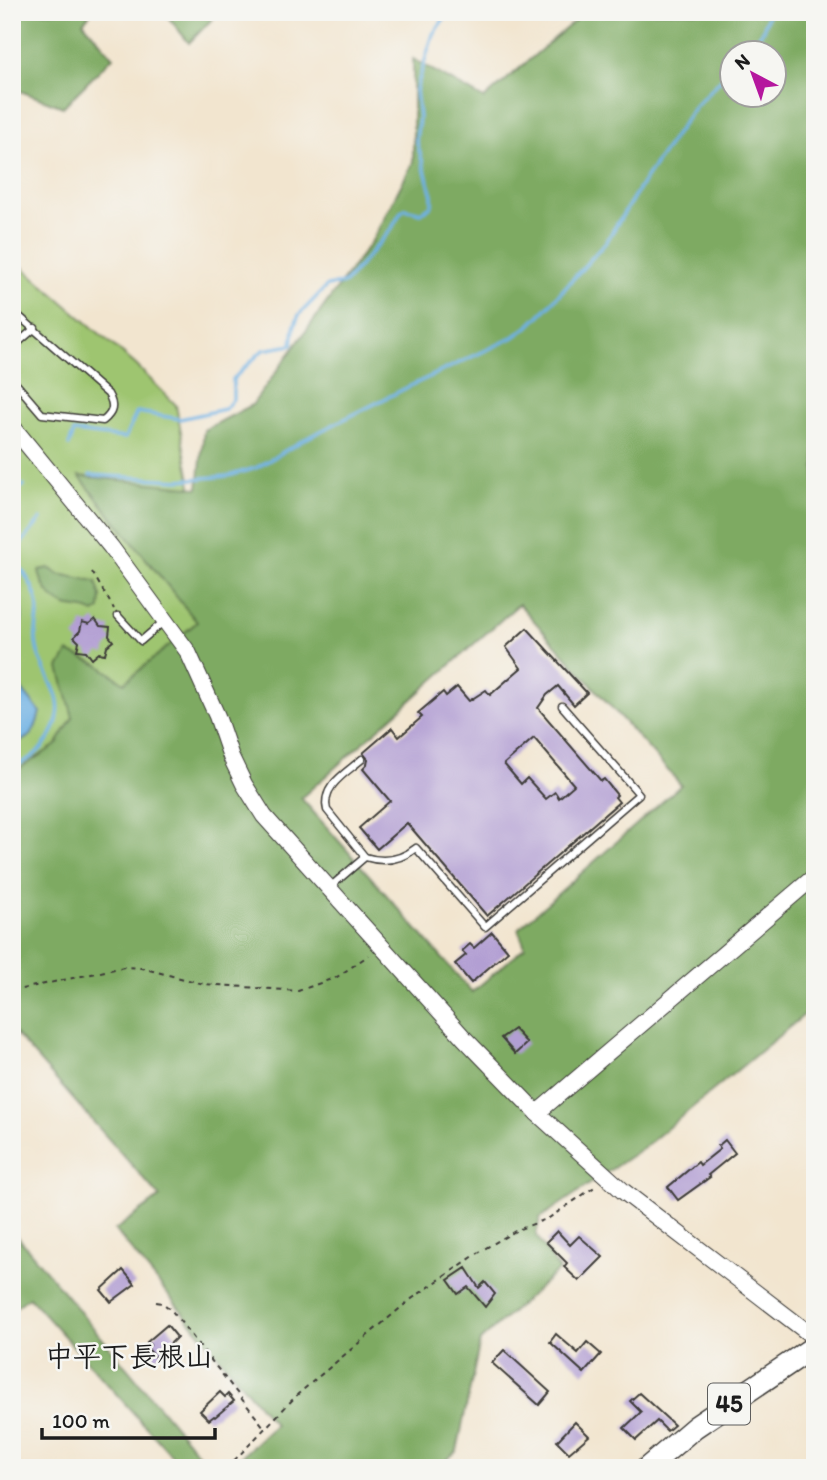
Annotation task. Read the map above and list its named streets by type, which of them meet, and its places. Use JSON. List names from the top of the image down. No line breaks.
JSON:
{"streets":{"highway":["45"]},"districts":["中平下長根山"],"scale_bar":"100 m","north":"top left"}
